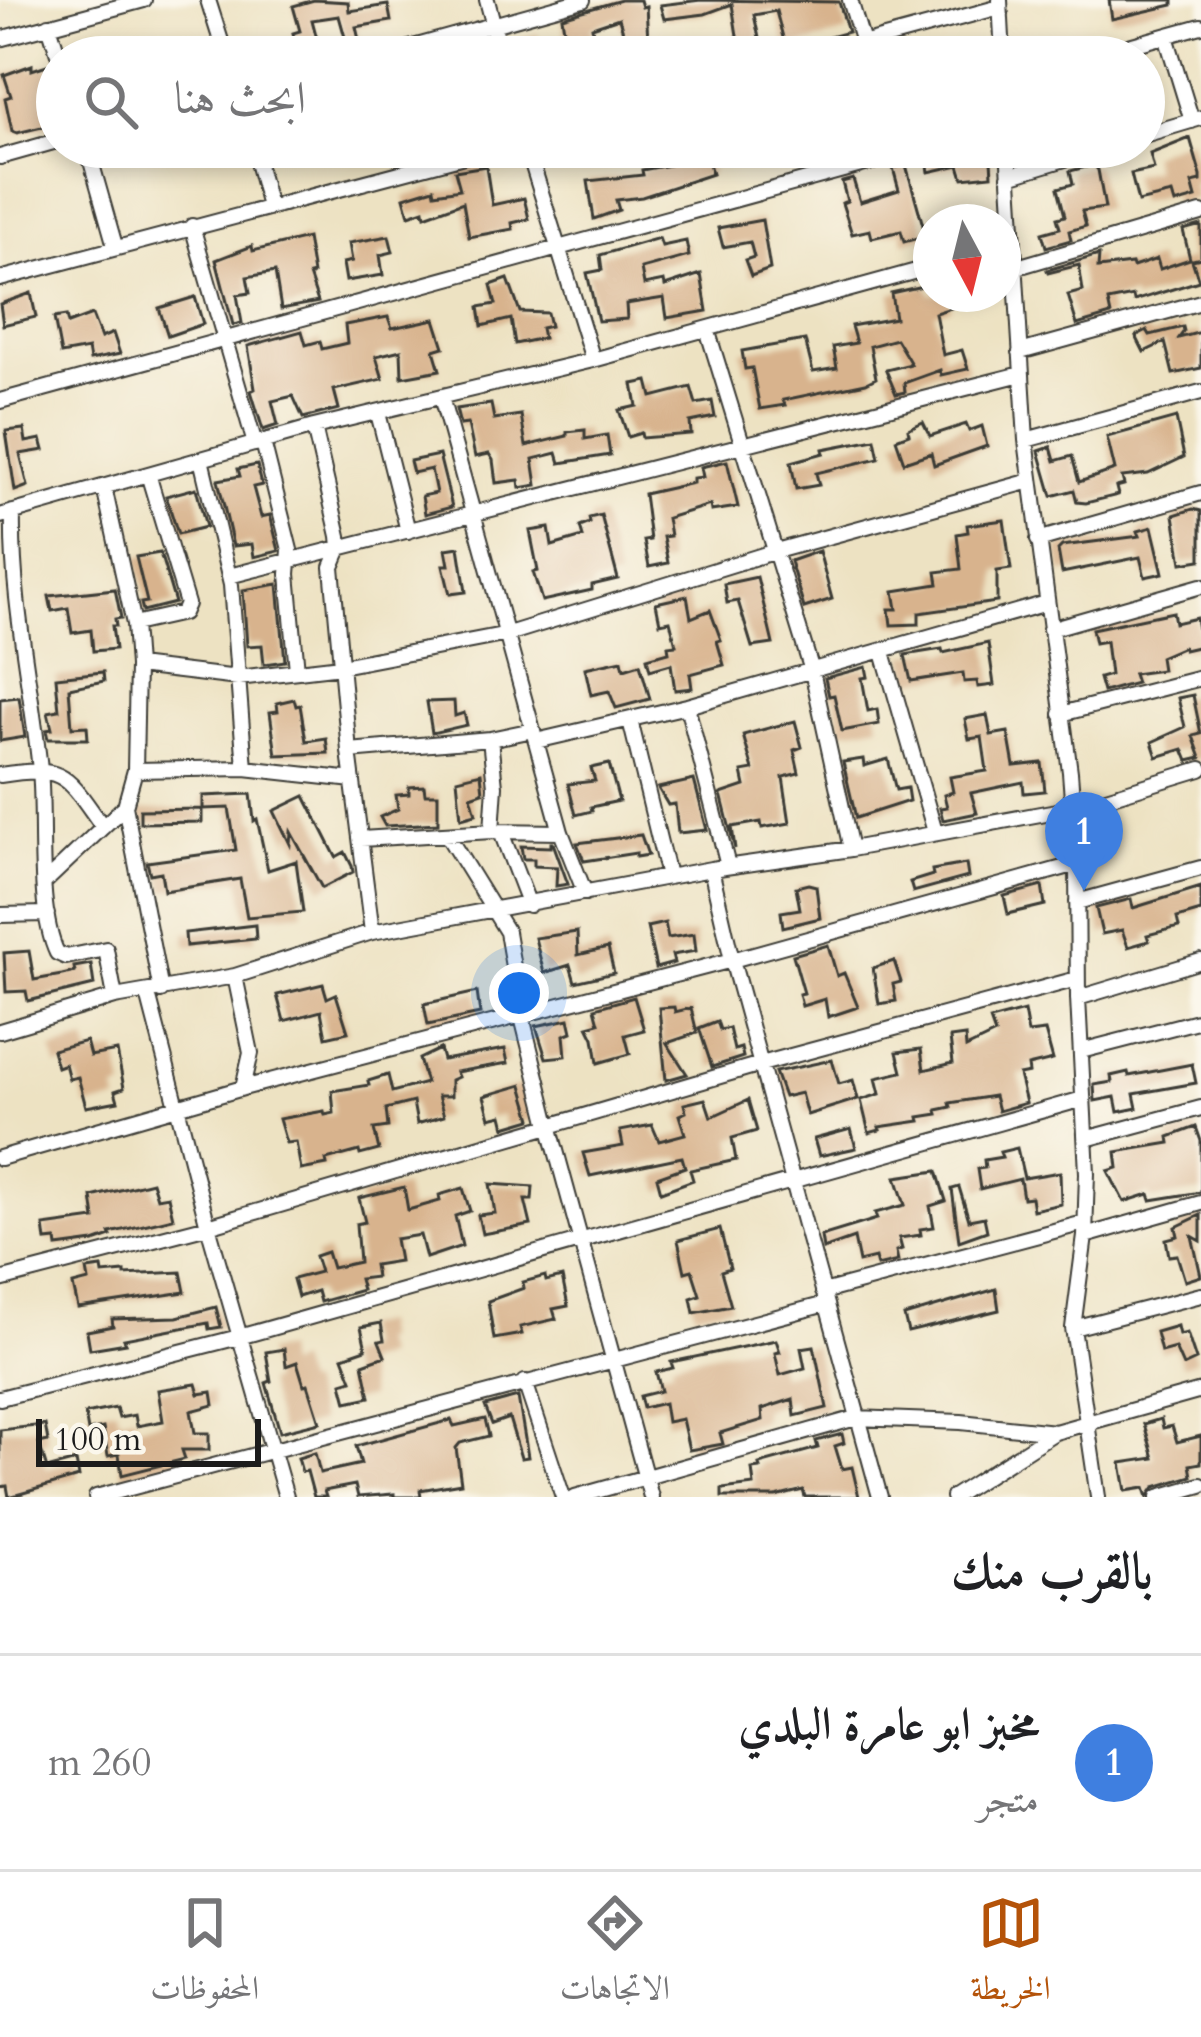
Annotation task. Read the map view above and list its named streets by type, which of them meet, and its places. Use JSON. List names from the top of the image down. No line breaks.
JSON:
{"scale_bar":"100 m","north":"bottom","page":{"search":"ابحث هنا","pins":"1","scale":"100 m","heading":"بالقرب منك","list":[{"mark":"1","name":"مخبز ابو عامرة البلدي","note":"متجر","value":"260 m"}],"nav":["الخريطة","الاتجاهات","المحفوظات"]}}
